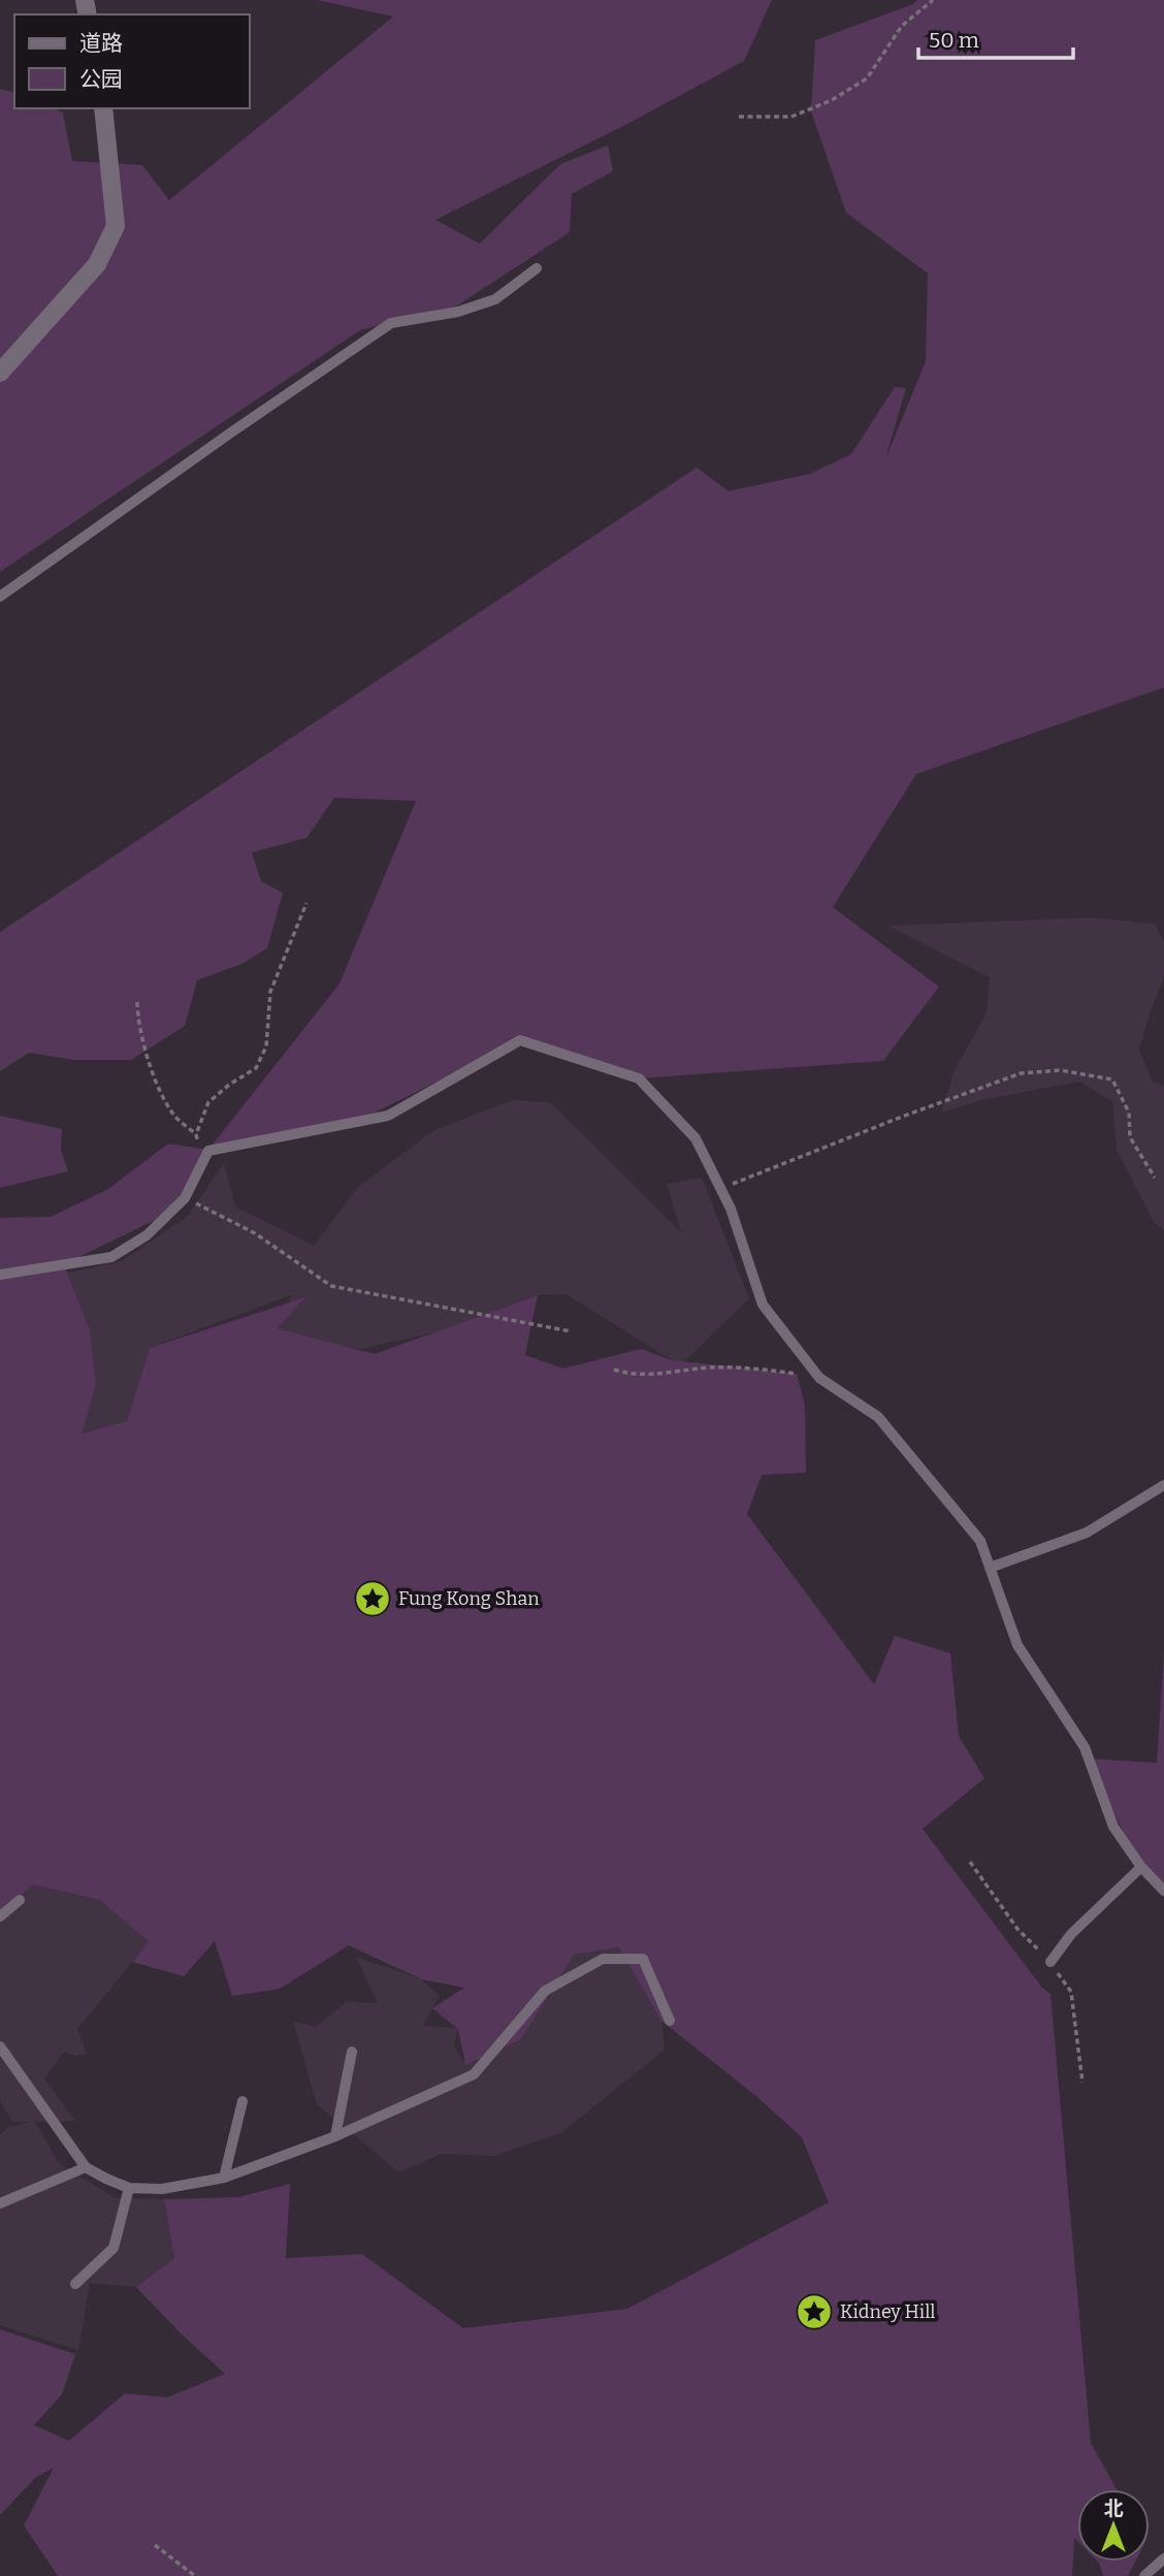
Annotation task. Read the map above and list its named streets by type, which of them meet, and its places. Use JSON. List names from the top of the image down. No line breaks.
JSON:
{"places":{"place":["Fung Kong Shan","Kidney Hill"]},"legend":["道路","公园"],"scale_bar":"50 m","north":"top"}
